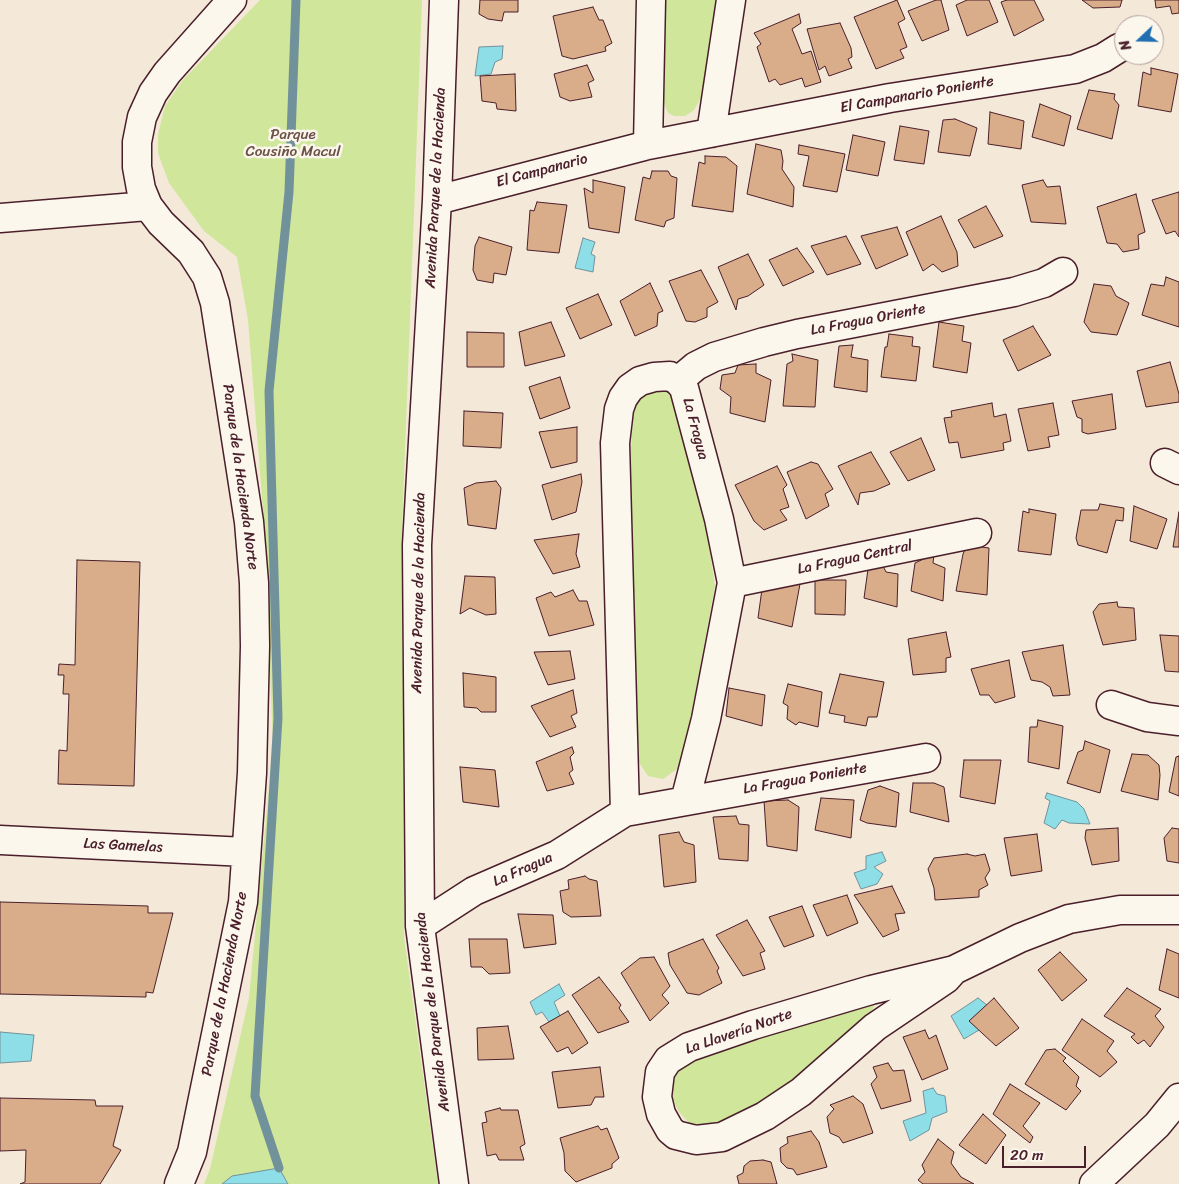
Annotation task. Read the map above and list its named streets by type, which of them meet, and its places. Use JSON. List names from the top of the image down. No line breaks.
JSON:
{"streets":{"street":["El Campanario Poniente","El Campanario","Avenida Parque de la Hacienda","La Fragua Oriente","La Fragua","Parque de la Hacienda Norte","La Fragua Central","La Fragua Poniente","Las Gamelas","La Llavería Norte"]},"crossings":[["El Campanario Poniente","El Campanario"],["El Campanario","Avenida Parque de la Hacienda"],["Avenida Parque de la Hacienda","La Fragua"],["La Fragua Oriente","La Fragua"],["La Fragua","La Fragua Central"],["La Fragua","La Fragua Poniente"],["Parque de la Hacienda Norte","Las Gamelas"]],"parks":["Parque Cousiño Macul"],"scale_bar":"20 m","north":"left"}
